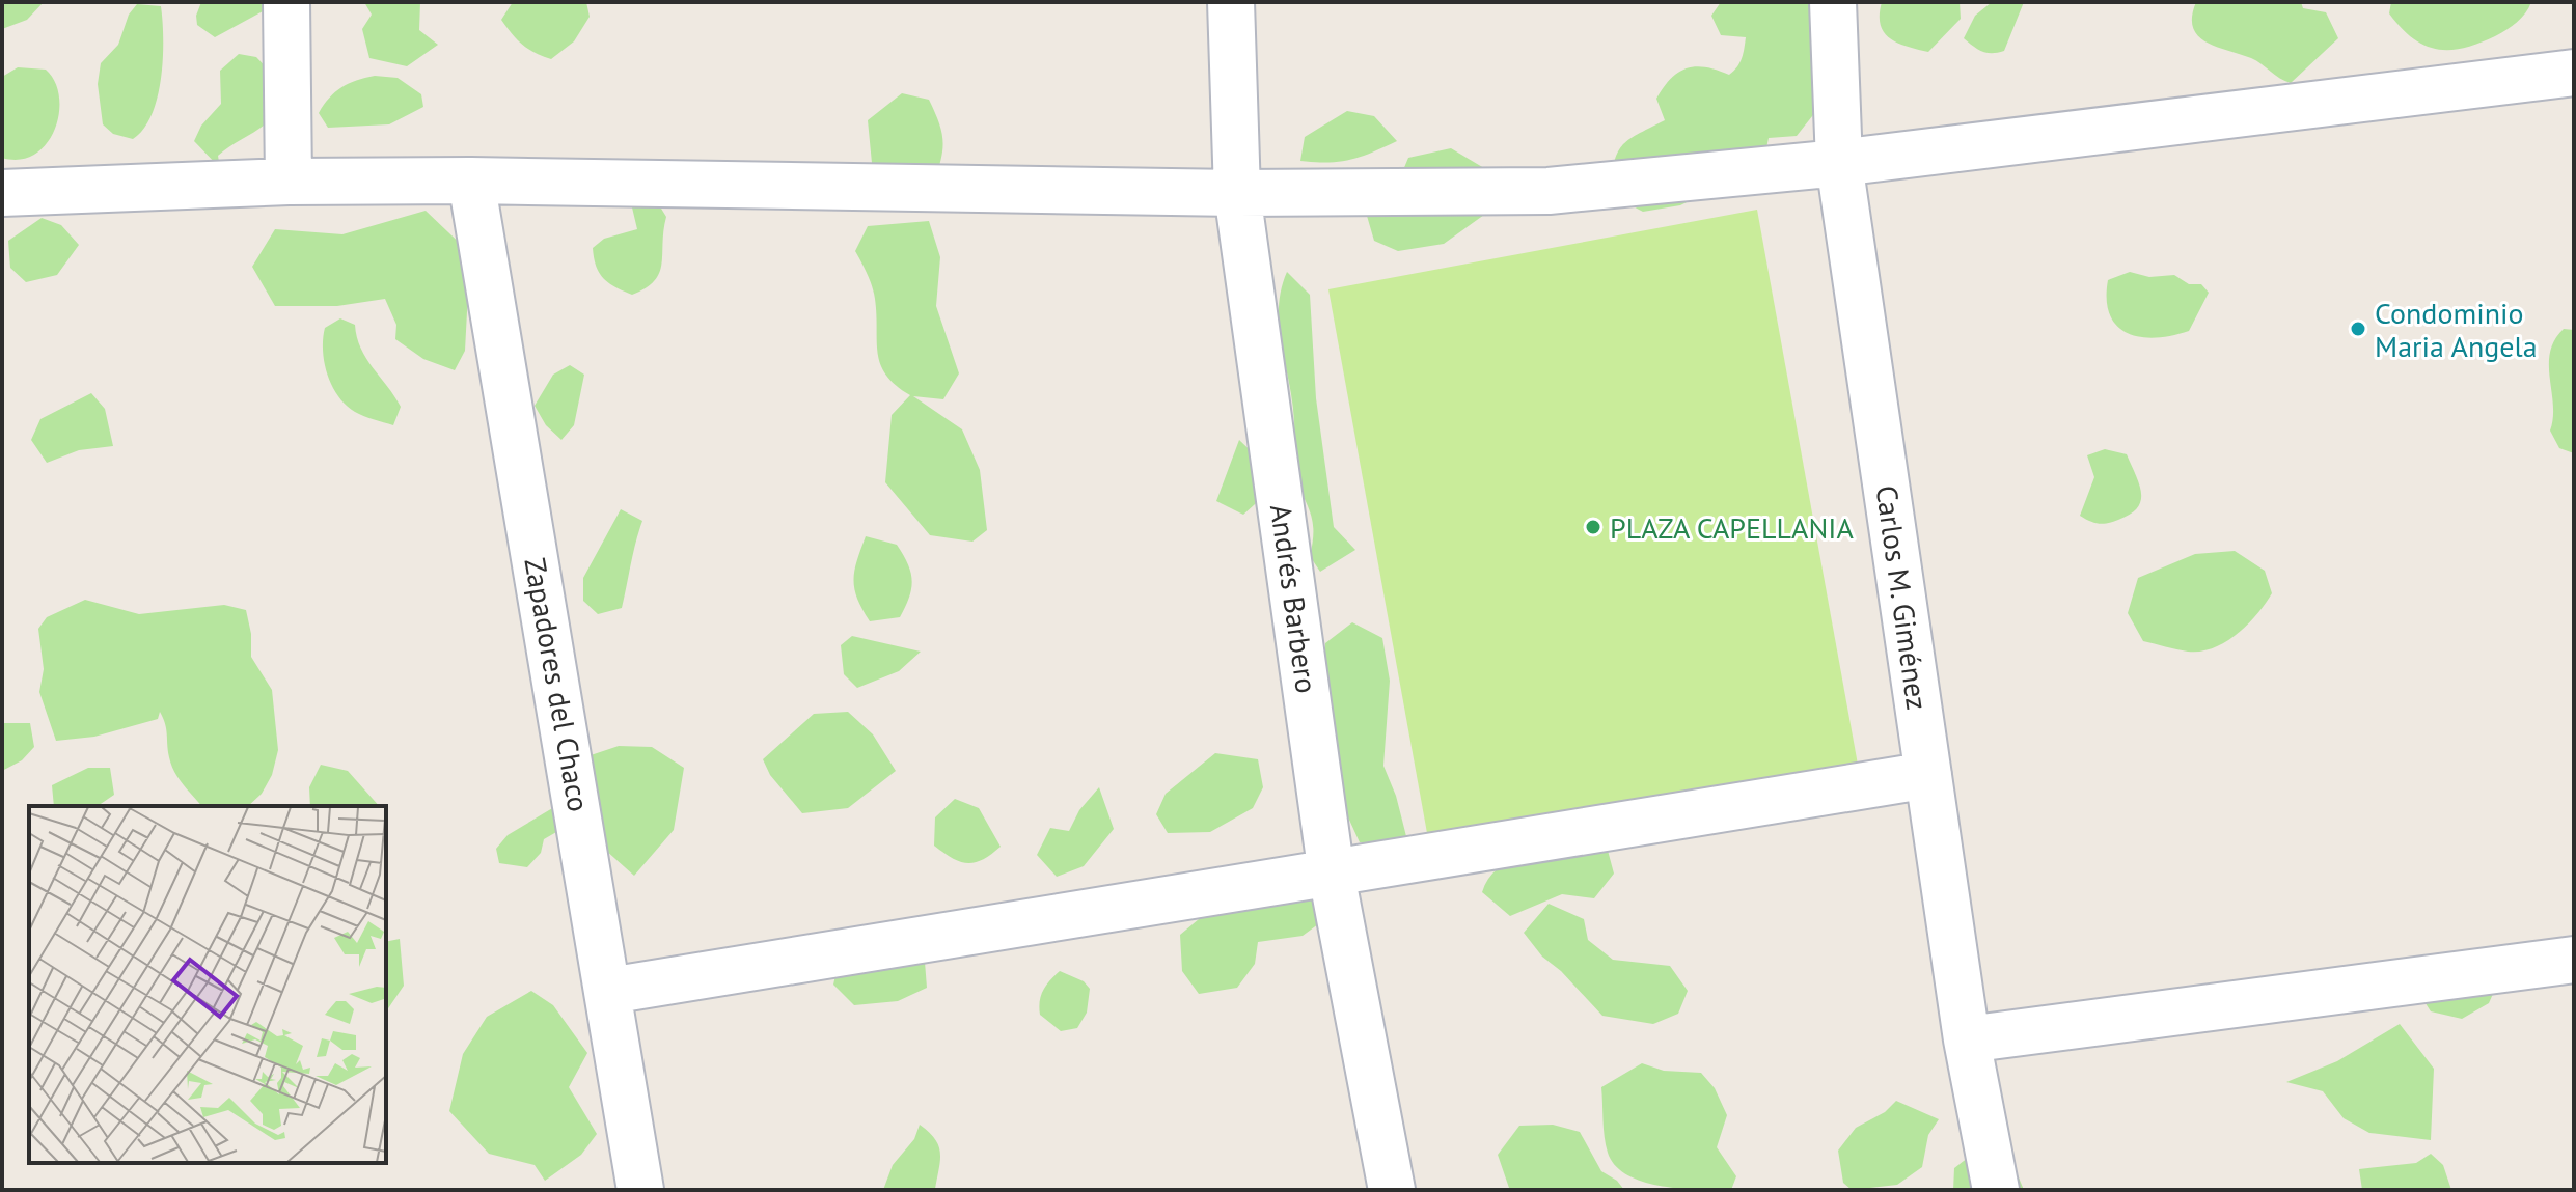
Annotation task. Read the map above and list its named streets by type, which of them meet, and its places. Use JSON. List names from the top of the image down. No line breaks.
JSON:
{"streets":{"street":["Carlos M. Giménez","Andrés Barbero","Zapadores del Chaco"]},"places":["Condominio Maria Angela","PLAZA CAPELLANIA"]}
